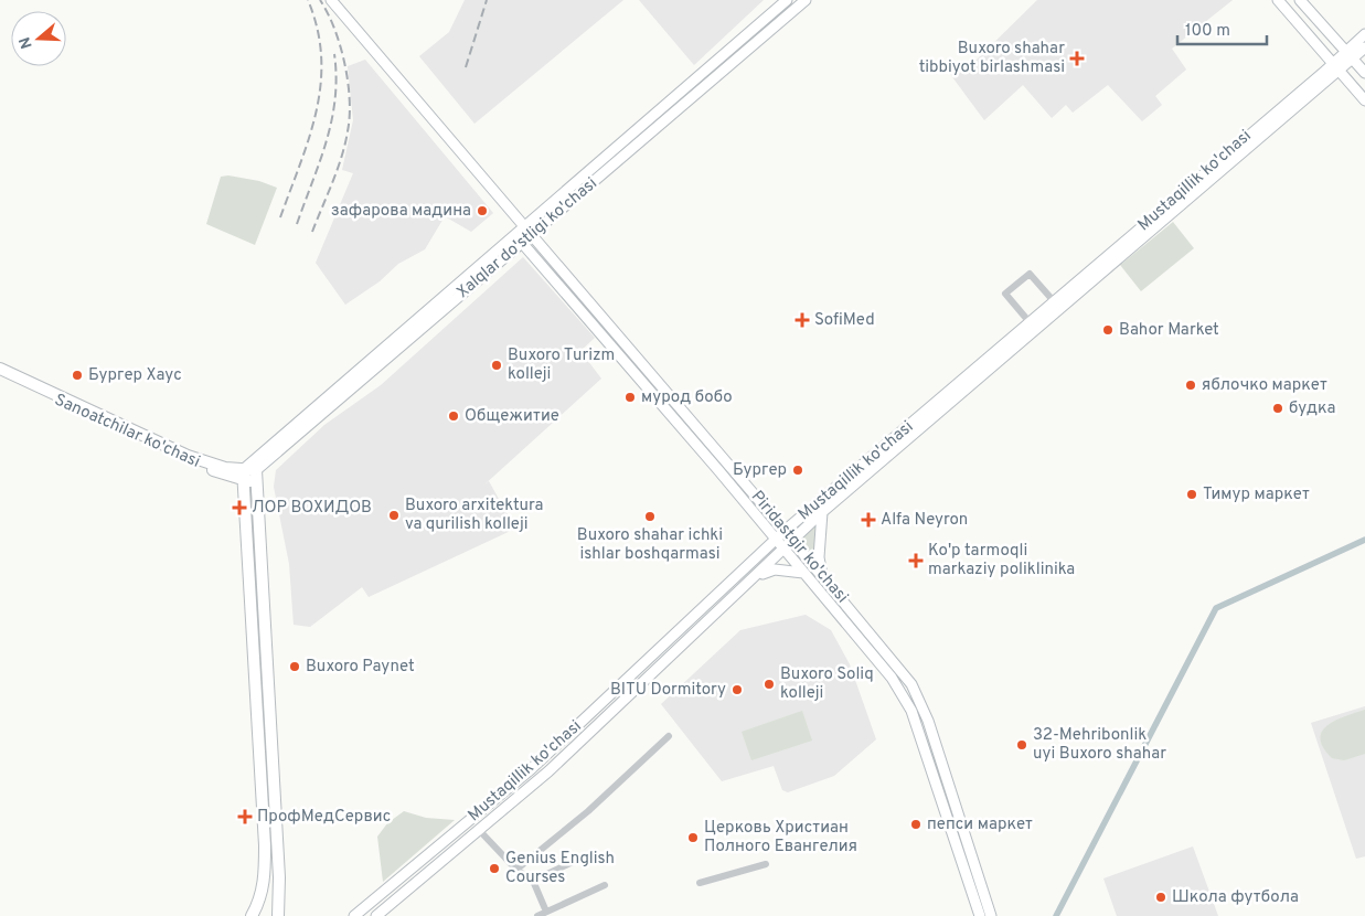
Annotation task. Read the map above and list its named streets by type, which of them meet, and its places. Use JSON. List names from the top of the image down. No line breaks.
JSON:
{"streets":{"main road":["Mustaqillik ko'chasi","Xalqlar do'stligi ko'chasi","Sanoatchilar ko'chasi","Piridastgir ko'chasi"]},"crossings":[["Mustaqillik ko'chasi","Piridastgir ko'chasi"],["Xalqlar do'stligi ko'chasi","Sanoatchilar ko'chasi"],["Xalqlar do'stligi ko'chasi","Piridastgir ko'chasi"]],"places":{"health":["Buxoro shahar tibbiyot birlashmasi","SofiMed","ЛОР ВОХИДОВ","Alfa Neyron","Ko'p tarmoqli markaziy poliklinika","ПрофМедСервис"],"other":["зафарова мадина","Bahor Market","Buxoro Turizm kolleji","Бургер Хаус","яблочко маркет","мурод бобо","будка","Общежитие","Бургер","Тимур маркет","Buxoro arxitektura va qurilish kolleji","Buxoro shahar ichki ishlar boshqarmasi","Buxoro Paynet","Buxoro Soliq kolleji","BITU Dormitory","32-Mehribonlik uyi Buxoro shahar","пепси маркет","Церковь Христиан Полного Евангелия","Genius English Courses","Школа футбола"]},"scale_bar":"100 m","north":"left"}
